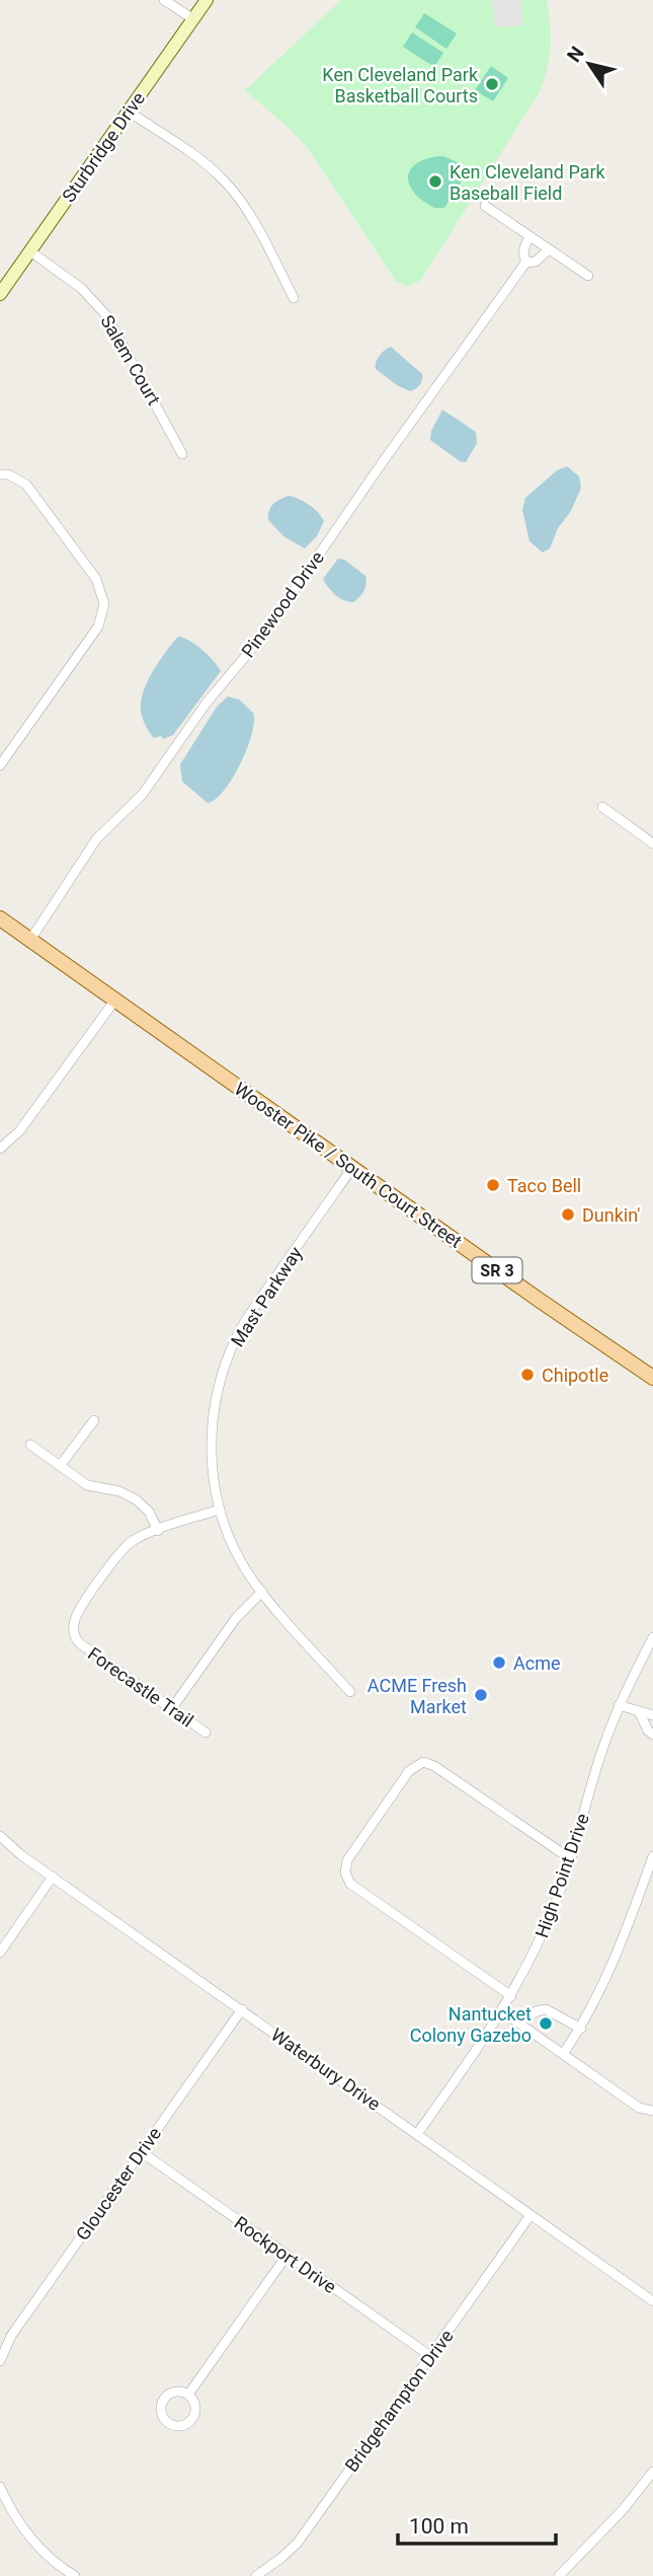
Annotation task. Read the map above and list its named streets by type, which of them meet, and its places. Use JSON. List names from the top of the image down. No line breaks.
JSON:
{"streets":{"main road":["Wooster Pike / South Court Street","SR 3"],"street":["Sturbridge Drive","Salem Court","Pinewood Drive","Mast Parkway","Forecastle Trail","High Point Drive","Waterbury Drive","Gloucester Drive","Rockport Drive","Bridgehampton Drive"]},"crossings":[["Sturbridge Drive","Salem Court"],["Pinewood Drive","SR 3"],["Wooster Pike / South Court Street","SR 3"],["Wooster Pike / South Court Street","Mast Parkway"],["Mast Parkway","Forecastle Trail"],["High Point Drive","Waterbury Drive"],["Waterbury Drive","Gloucester Drive"],["Waterbury Drive","Bridgehampton Drive"],["Gloucester Drive","Rockport Drive"],["Rockport Drive","Bridgehampton Drive"]],"places":["Ken Cleveland Park Basketball Courts","Ken Cleveland Park Baseball Field","Taco Bell","Dunkin'","Chipotle","Acme","ACME Fresh Market","Nantucket Colony Gazebo"],"scale_bar":"100 m","north":"top left"}
